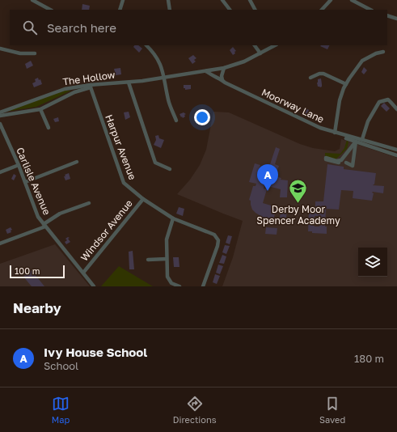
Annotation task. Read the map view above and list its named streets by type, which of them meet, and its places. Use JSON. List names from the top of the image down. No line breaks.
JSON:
{"streets":{"street":["The Hollow","Moorway Lane","Harpur Avenue","Carlisle Avenue","Windsor Avenue"]},"crossings":[["The Hollow","Moorway Lane"],["The Hollow","Harpur Avenue"],["Harpur Avenue","Windsor Avenue"],["Carlisle Avenue","Windsor Avenue"]],"places":{"school or university":["Derby Moor Spencer Academy"]},"scale_bar":"100 m","page":{"search":"Search here","pins":"A","scale":"100 m","heading":"Nearby","list":[{"mark":"A","name":"Ivy House School","note":"School","value":"180 m"}],"nav":["Map","Directions","Saved"]}}
